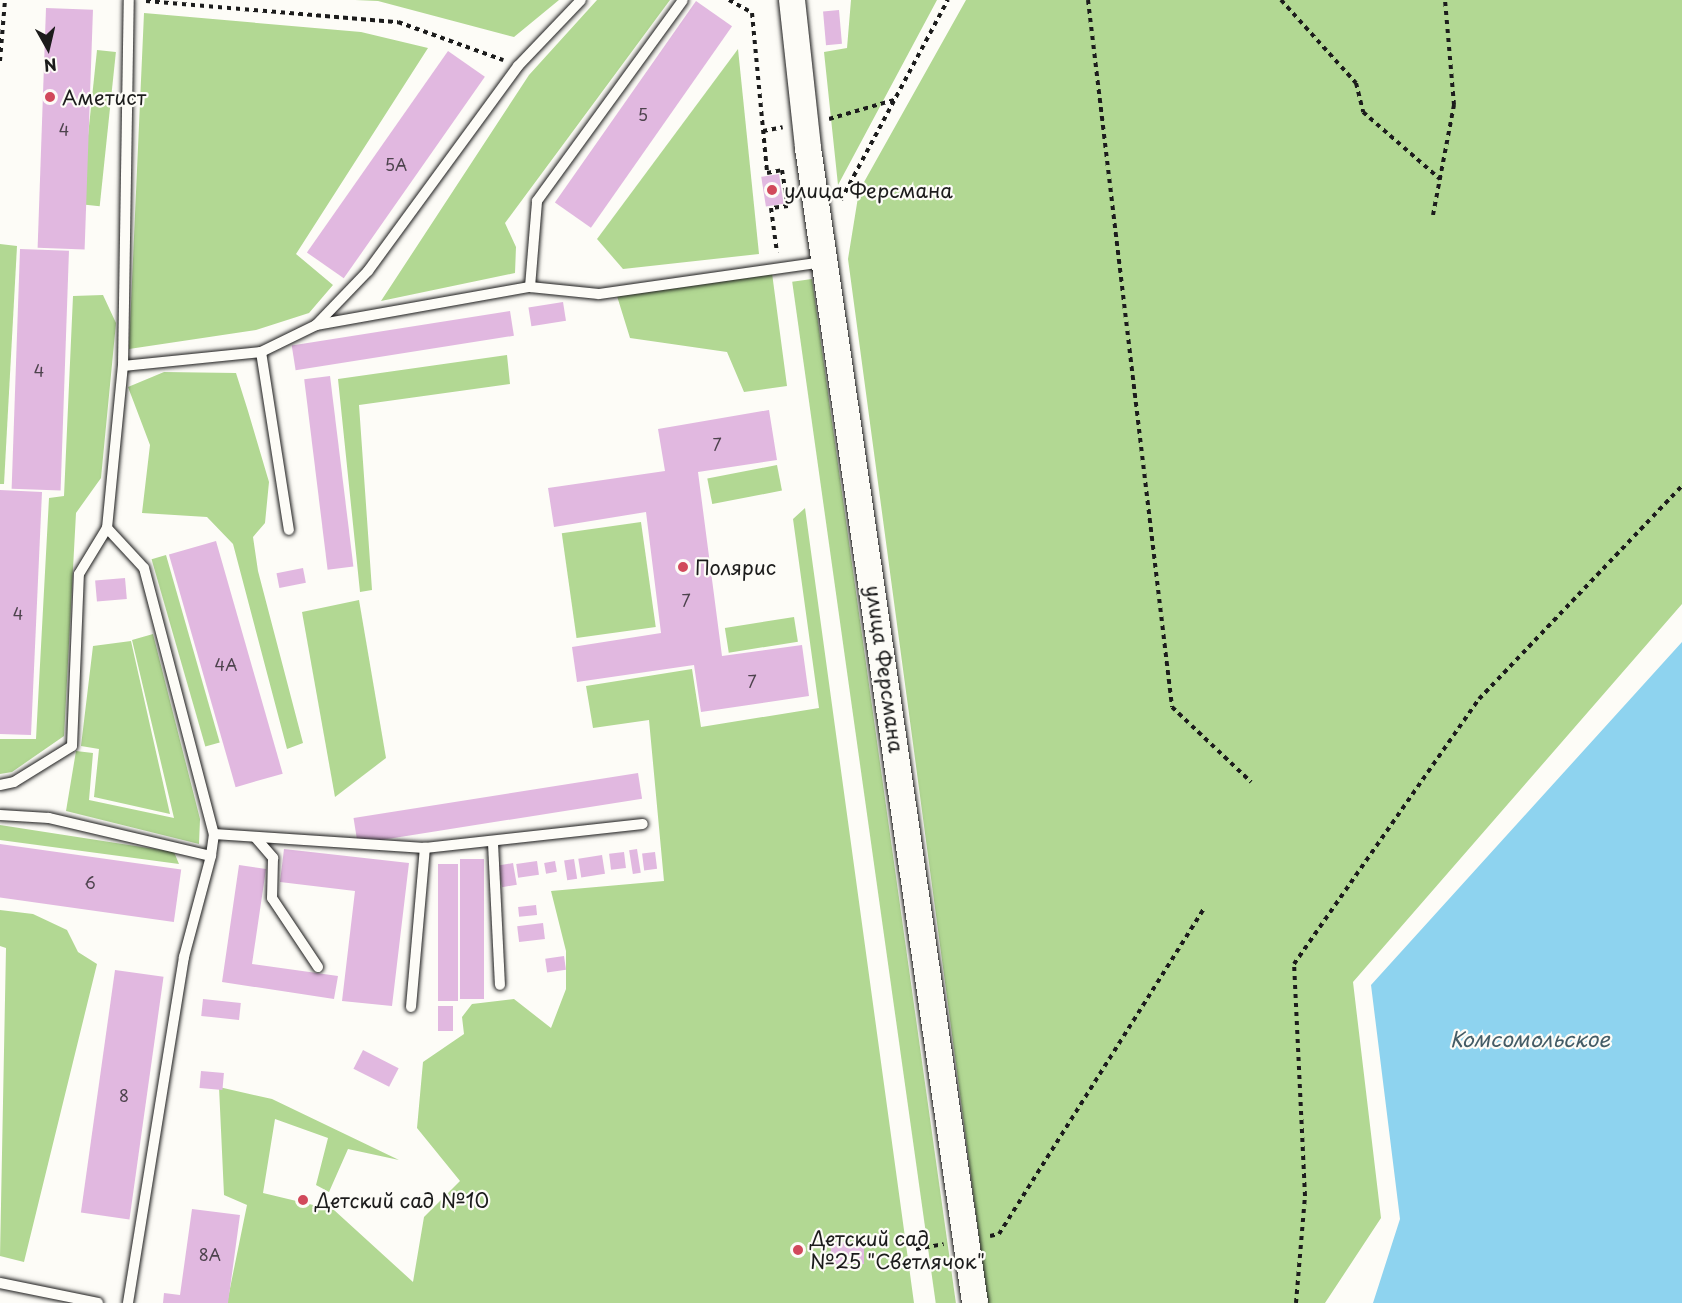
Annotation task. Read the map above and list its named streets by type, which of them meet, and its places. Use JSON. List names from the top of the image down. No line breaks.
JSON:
{"streets":{"street":["улица Ферсмана"]},"water":["Комсомольское"],"places":["Аметист","улица Ферсмана","Полярис","Детский сад №10","Детский сад №25 \"Светлячок\""],"house_numbers":["5","4","5А","4","7","7","4","4А","7","6","8","8А"],"north":"bottom"}
